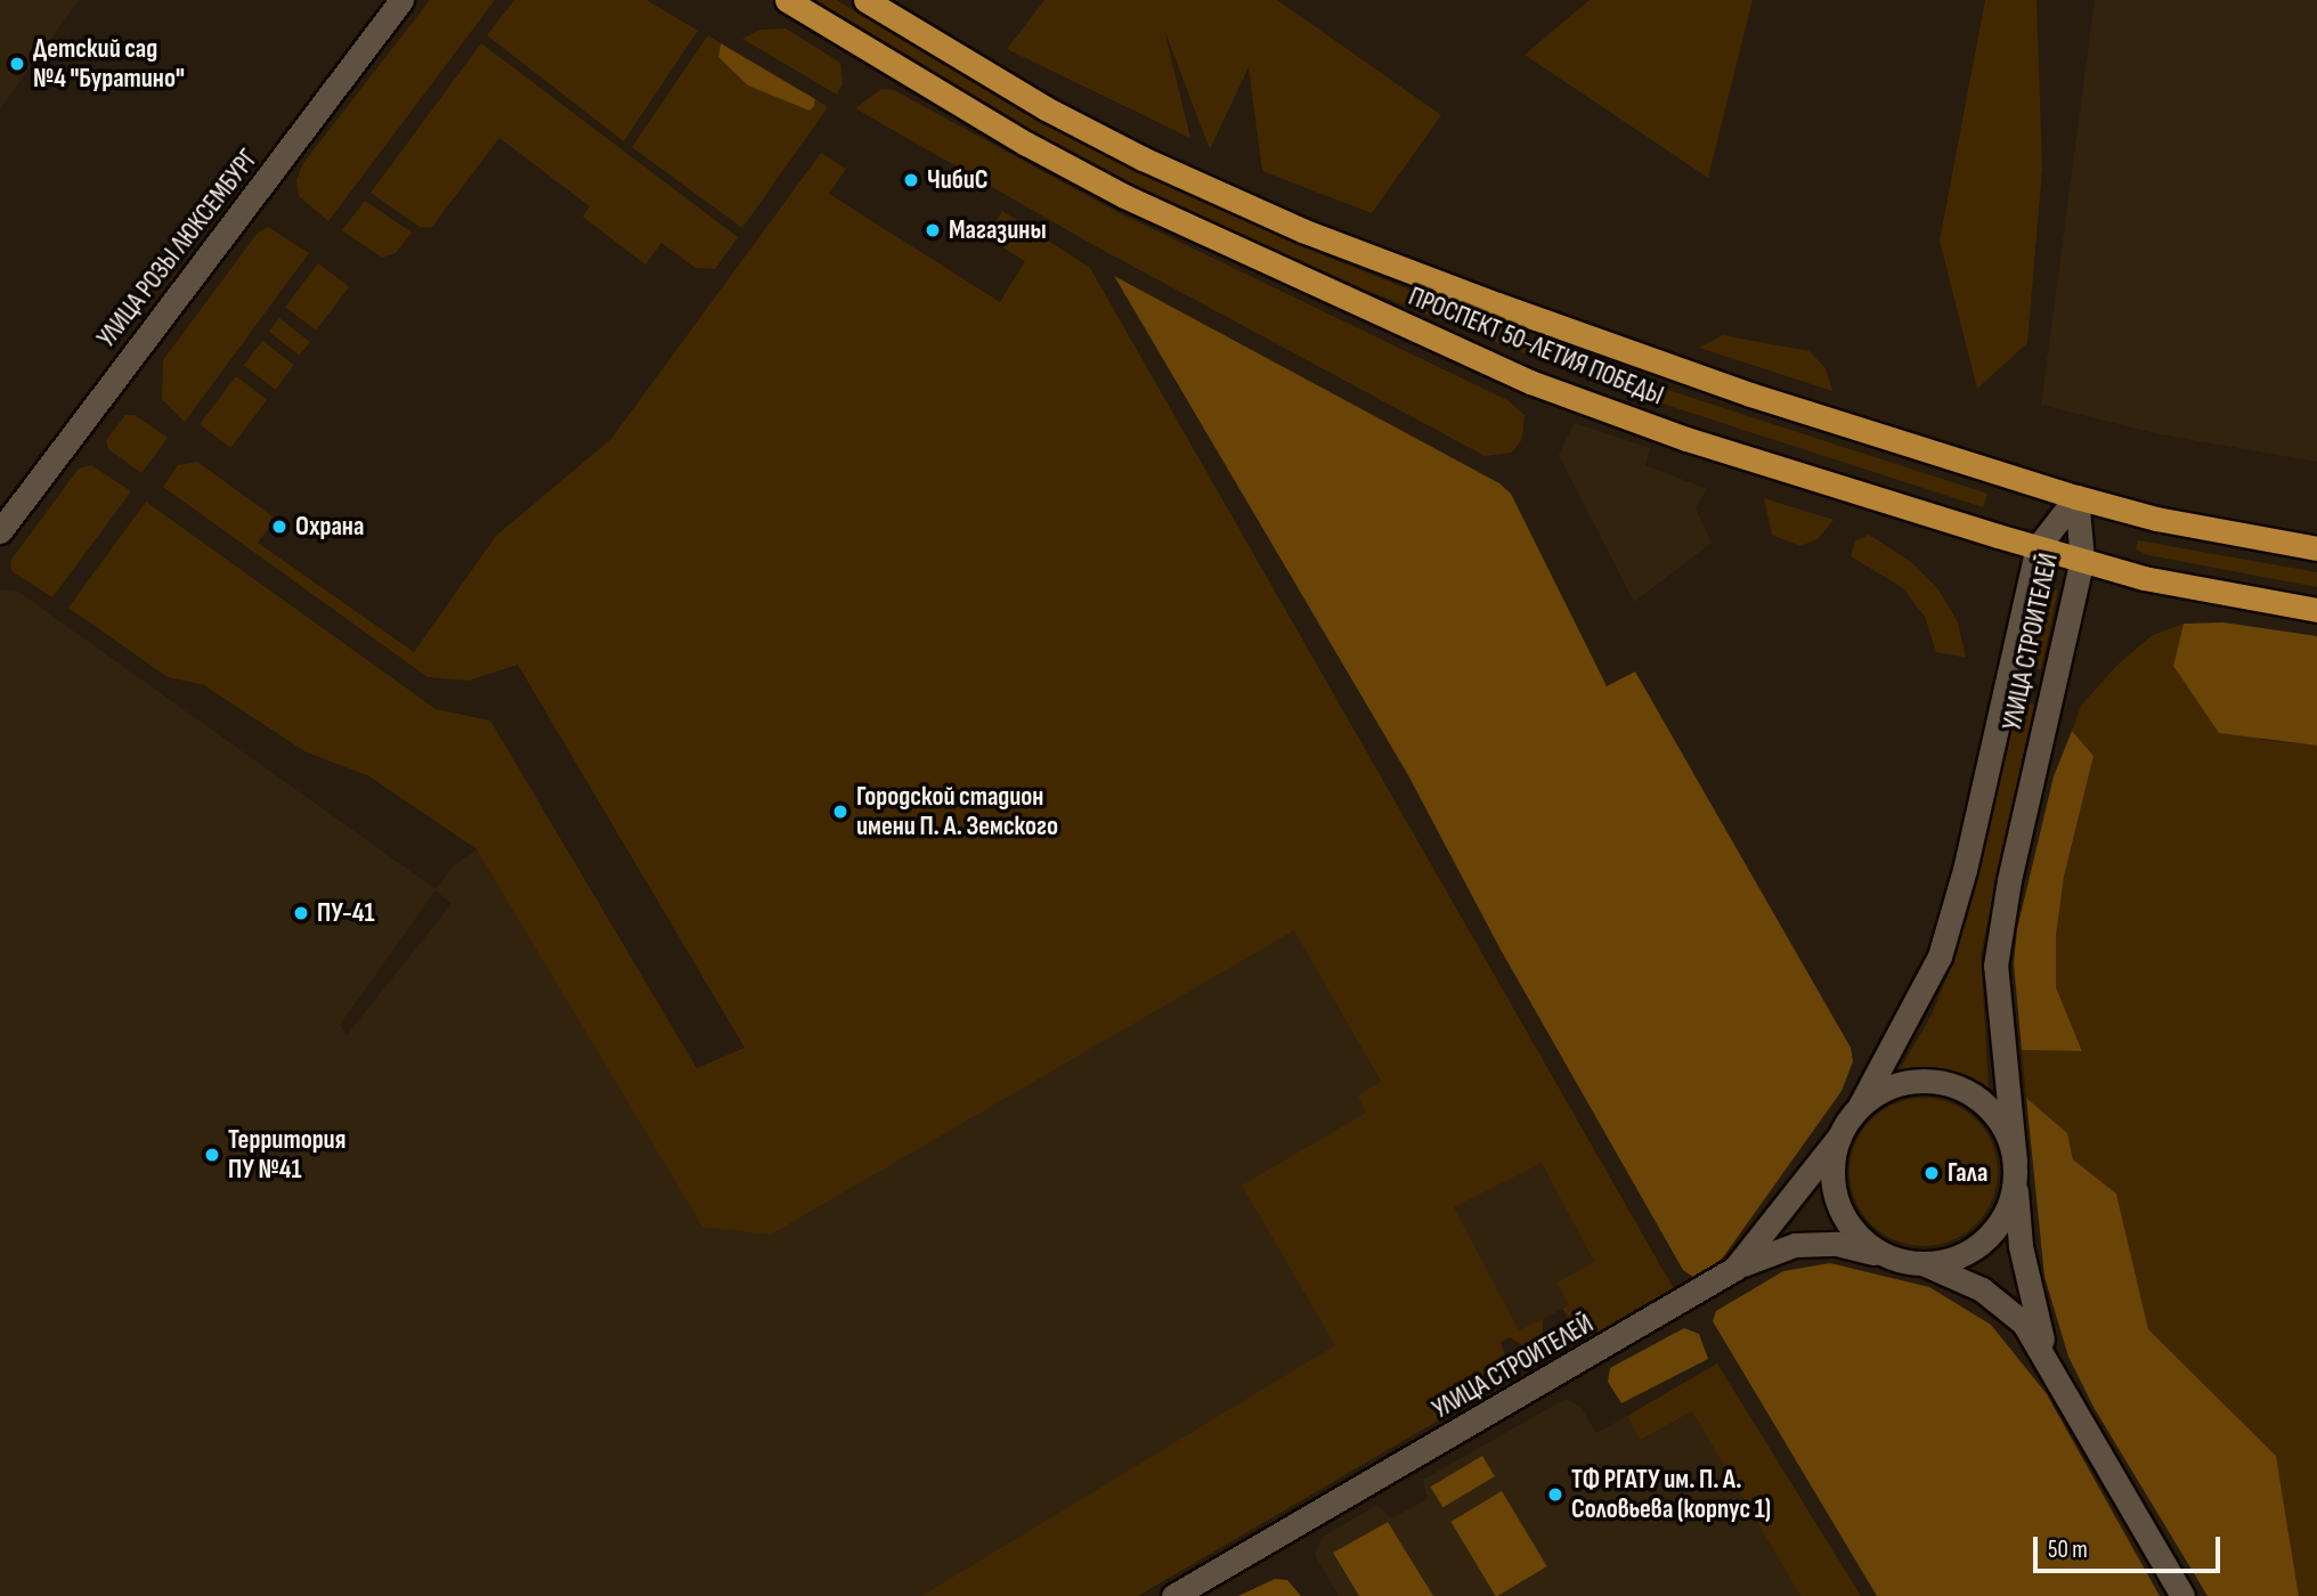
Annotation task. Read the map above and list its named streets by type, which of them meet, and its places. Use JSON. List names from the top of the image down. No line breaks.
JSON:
{"streets":{"main road":["ПРОСПЕКТ 50-ЛЕТИЯ ПОБЕДЫ"],"street":["УЛИЦА РОЗЫ ЛЮКСЕМБУРГ","УЛИЦА СТРОИТЕЛЕЙ"]},"crossings":[["ПРОСПЕКТ 50-ЛЕТИЯ ПОБЕДЫ","УЛИЦА СТРОИТЕЛЕЙ"]],"places":["Детский сад №4 \"Буратино\"","ЧибиС","Магазины","Охрана","Городской стадион имени П. А. Земского","ПУ-41","Территория ПУ №41","Гала","ТФ РГАТУ им. П. А. Соловьева (корпус 1)"],"scale_bar":"50 m"}
